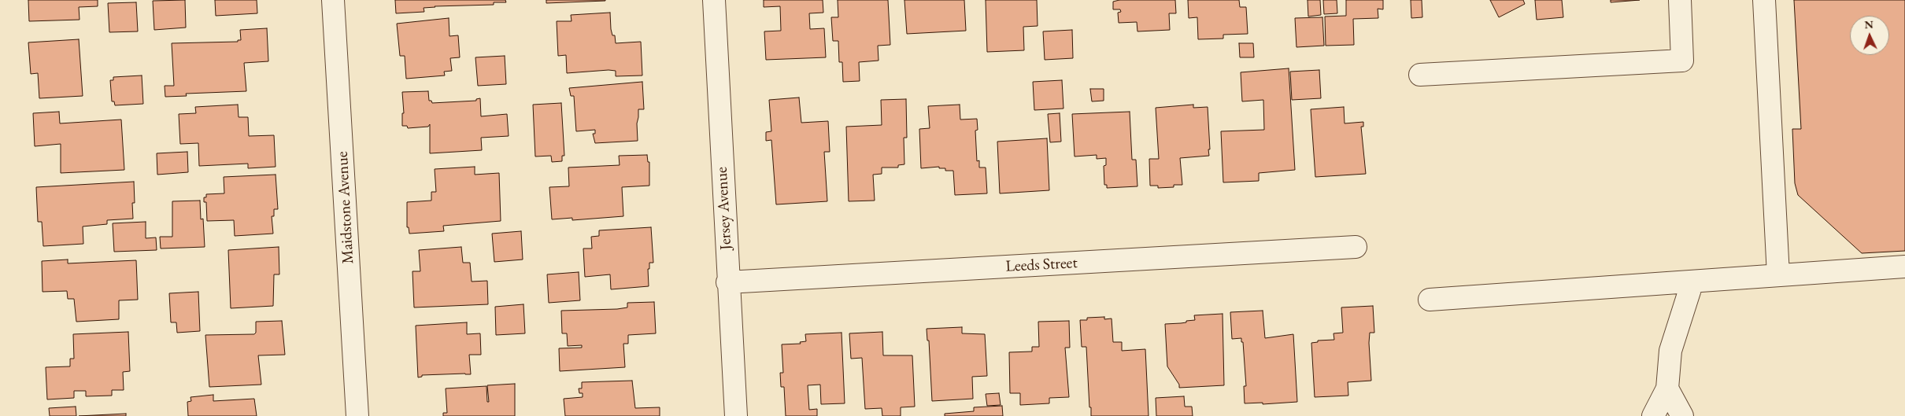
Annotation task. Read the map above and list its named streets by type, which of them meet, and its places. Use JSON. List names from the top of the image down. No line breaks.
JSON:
{"streets":{"street":["Maidstone Avenue","Jersey Avenue","Leeds Street"]},"crossings":[["Jersey Avenue","Leeds Street"]],"north":"top"}
